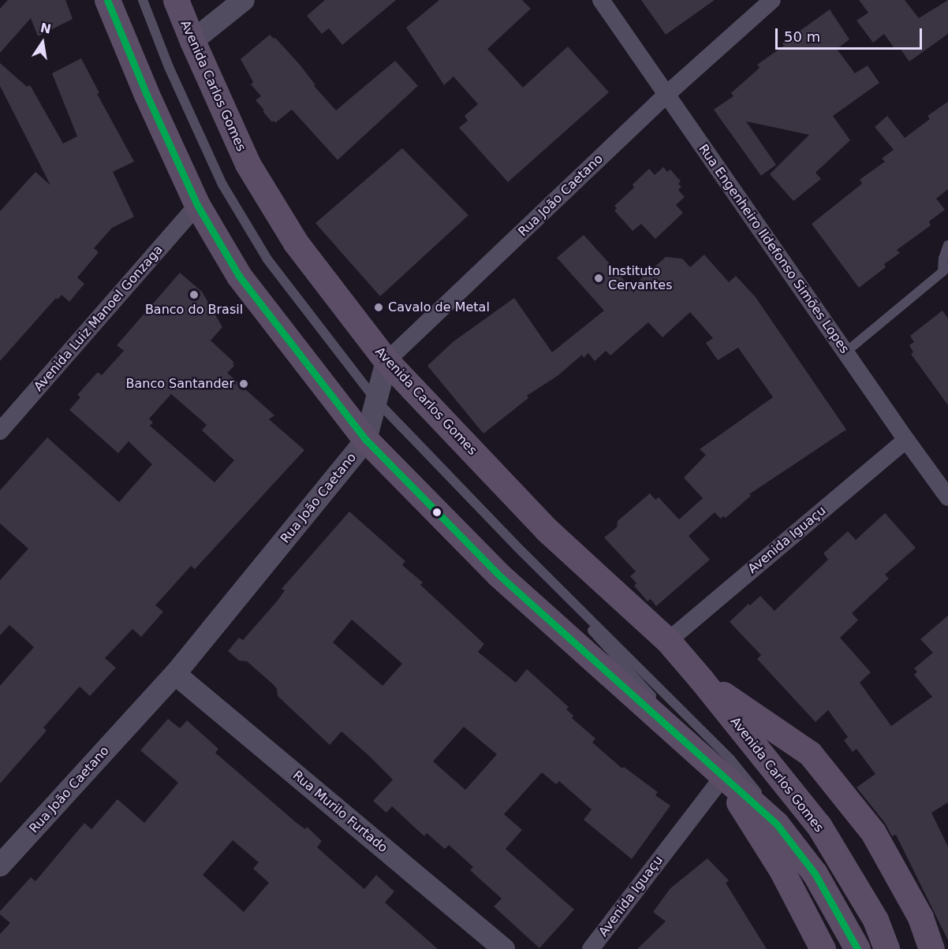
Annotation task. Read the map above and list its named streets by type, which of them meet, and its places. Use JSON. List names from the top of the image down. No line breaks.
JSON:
{"streets":{"main road":["Avenida Carlos Gomes"],"street":["Rua João Caetano","Rua Engenheiro Ildefonso Simões Lopes","Avenida Luiz Manoel Gonzaga","Avenida Iguaçu","Rua Murilo Furtado"]},"crossings":[["Avenida Carlos Gomes","Rua João Caetano"],["Avenida Carlos Gomes","Avenida Iguaçu"],["Rua João Caetano","Rua Engenheiro Ildefonso Simões Lopes"],["Rua João Caetano","Rua Murilo Furtado"],["Rua Engenheiro Ildefonso Simões Lopes","Avenida Iguaçu"]],"places":["Instituto Cervantes","Banco do Brasil","Cavalo de Metal","Banco Santander"],"scale_bar":"50 m","north":"top"}
